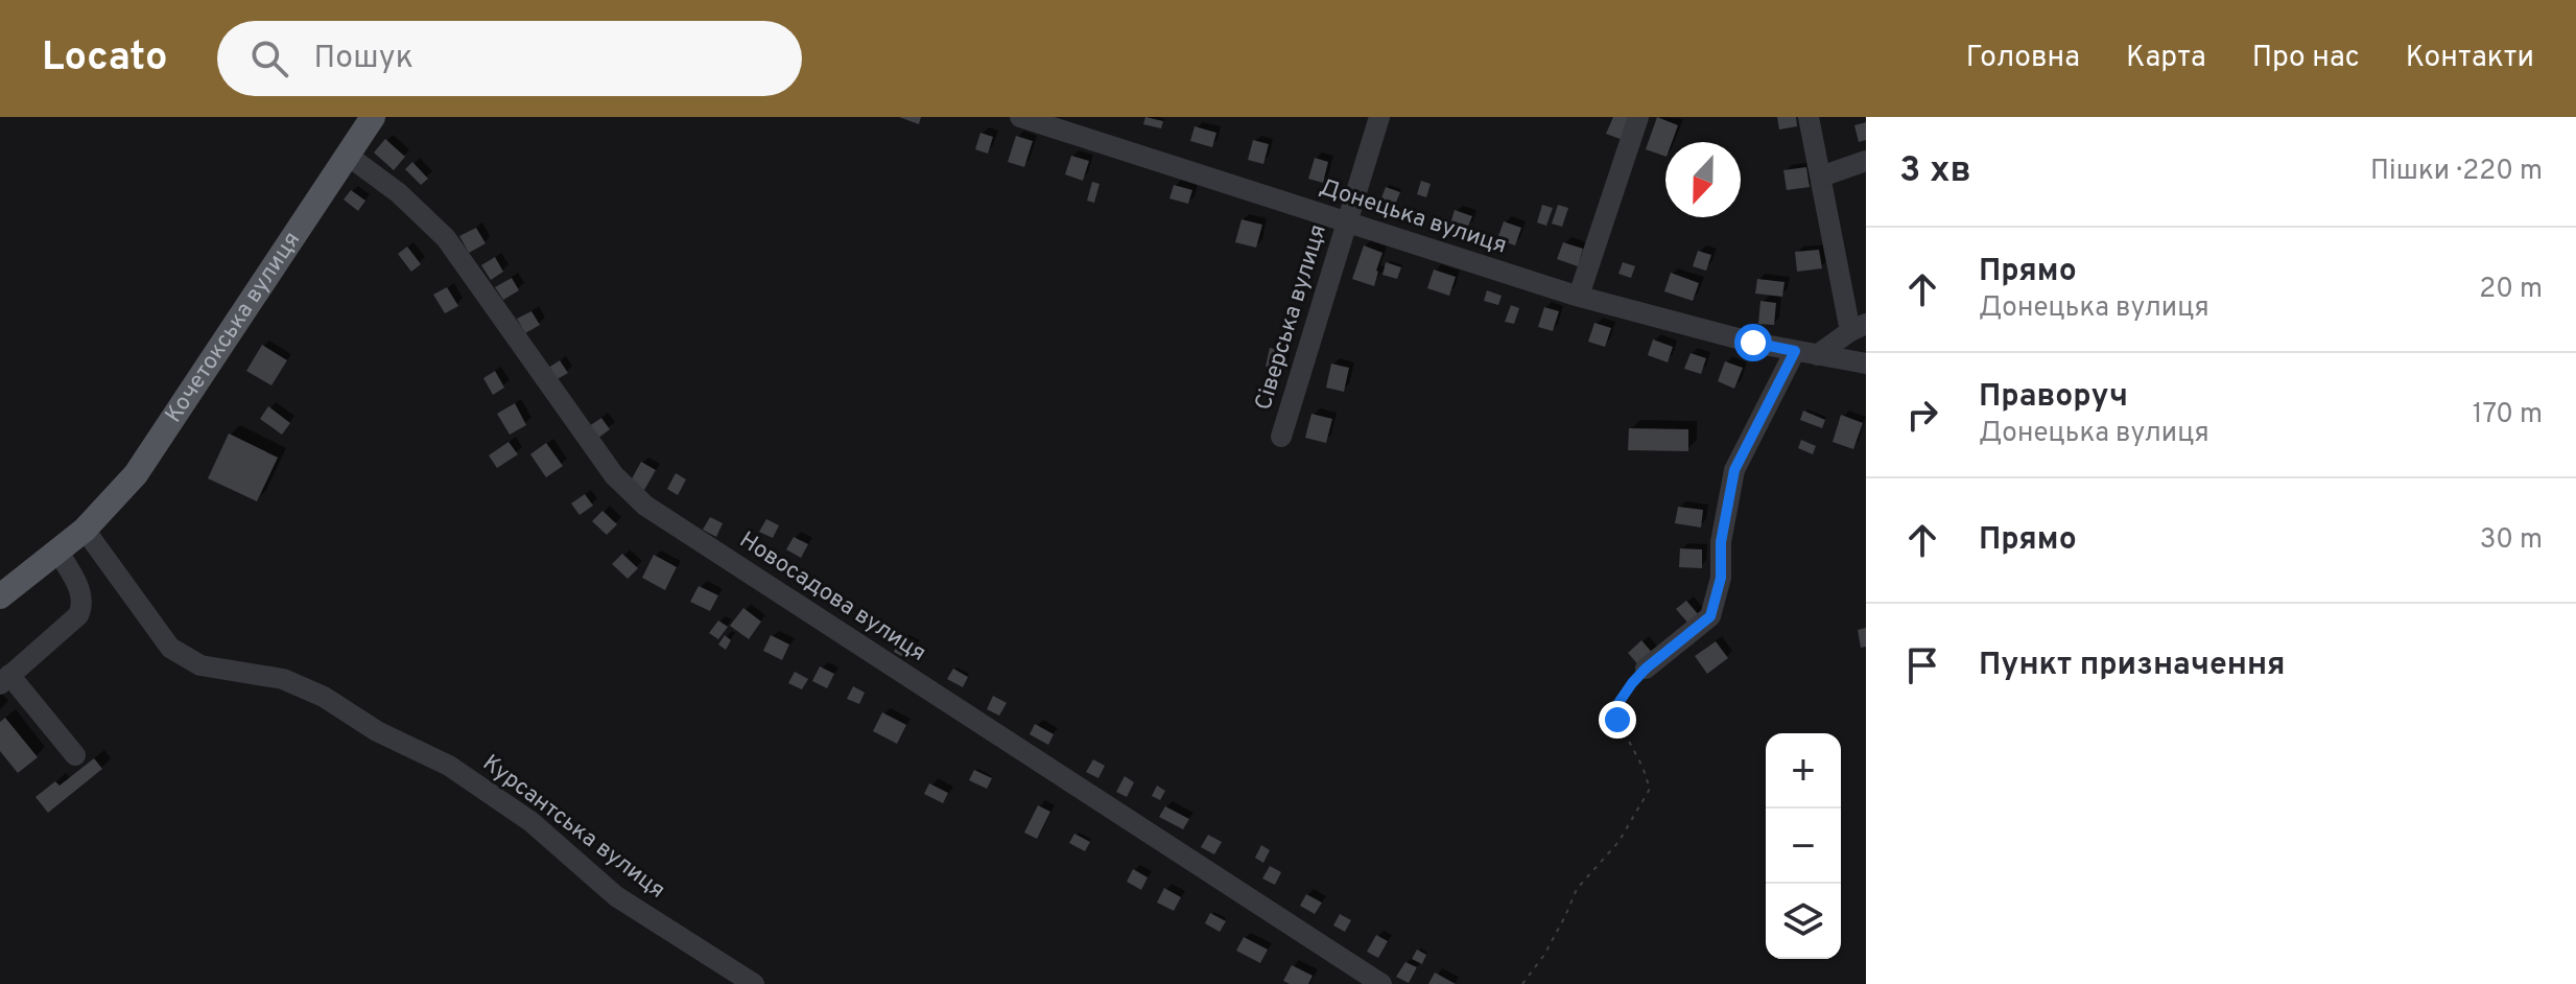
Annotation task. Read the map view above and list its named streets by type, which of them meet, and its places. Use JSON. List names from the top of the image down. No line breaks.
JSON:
{"streets":{"main road":["Кочетокська вулиця"],"street":["Донецька вулиця","Сіверська вулиця","Новосадова вулиця","Курсантська вулиця"]},"crossings":[["Донецька вулиця","Сіверська вулиця"],["Кочетокська вулиця","Новосадова вулиця"],["Кочетокська вулиця","Курсантська вулиця"]],"north":"bottom","page":{"header":"Locato","search":"Пошук","nav":["Головна","Карта","Про нас","Контакти"],"heading":["3 хв","Пішки · 220 m"],"list":[["Прямо","Донецька вулиця","20 m"],["Праворуч","Донецька вулиця","170 m"],["Прямо","30 m"],"Пункт призначення"],"map_buttons":["+","−"]}}
